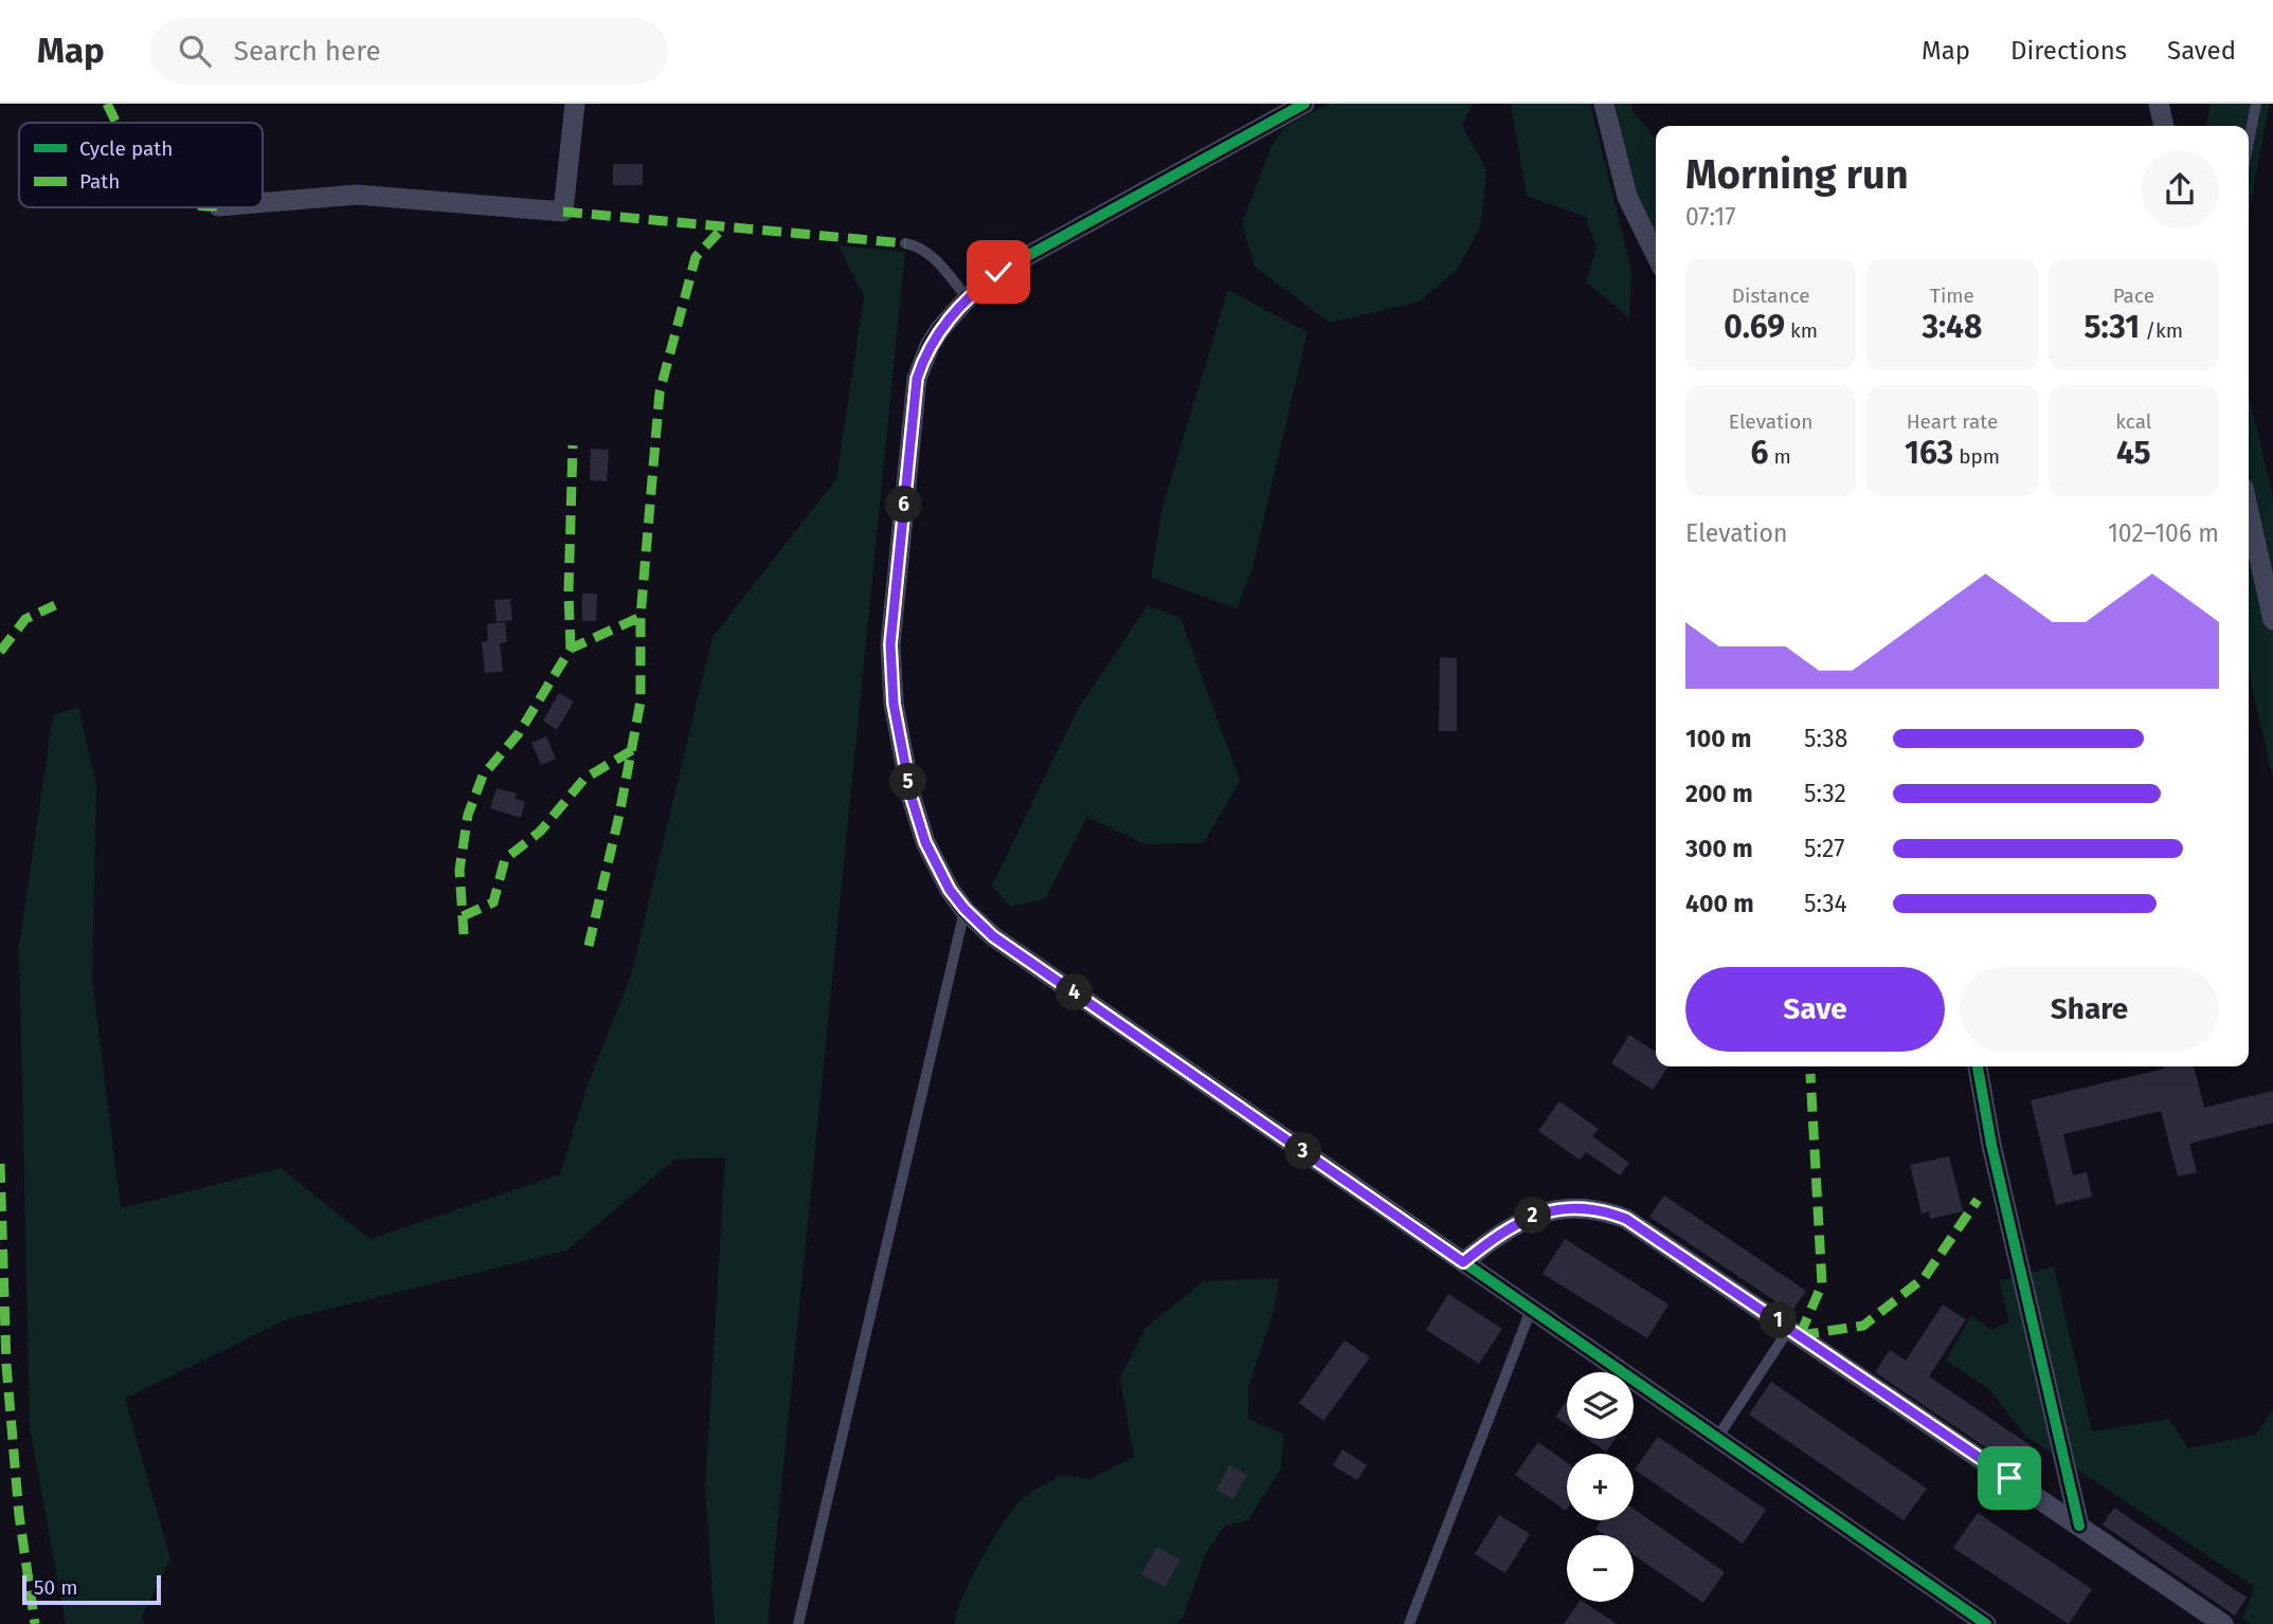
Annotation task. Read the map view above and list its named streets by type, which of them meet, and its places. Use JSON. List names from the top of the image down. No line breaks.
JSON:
{"legend":["Cycle path","Path"],"scale_bar":"50 m","page":{"header":"Map","search":"Search here","nav":["Map","Directions","Saved"],"heading":["Morning run","07:17"],"stats":[["Distance","0.69 km"],["Time","3:48"],["Pace","5:31 /km"],["Elevation","6 m"],["Heart rate","163 bpm"],["kcal","45"]],"pins":["6","5","4","3","2","1"],"chart":["Elevation","102–106 m"],"list":[{"name":"100 m","note":"5:38"},{"name":"200 m","note":"5:32"},{"name":"300 m","note":"5:27"},{"name":"400 m","note":"5:34"}],"buttons":["Save","Share"],"map_buttons":["+","−"],"scale":"50 m"}}
